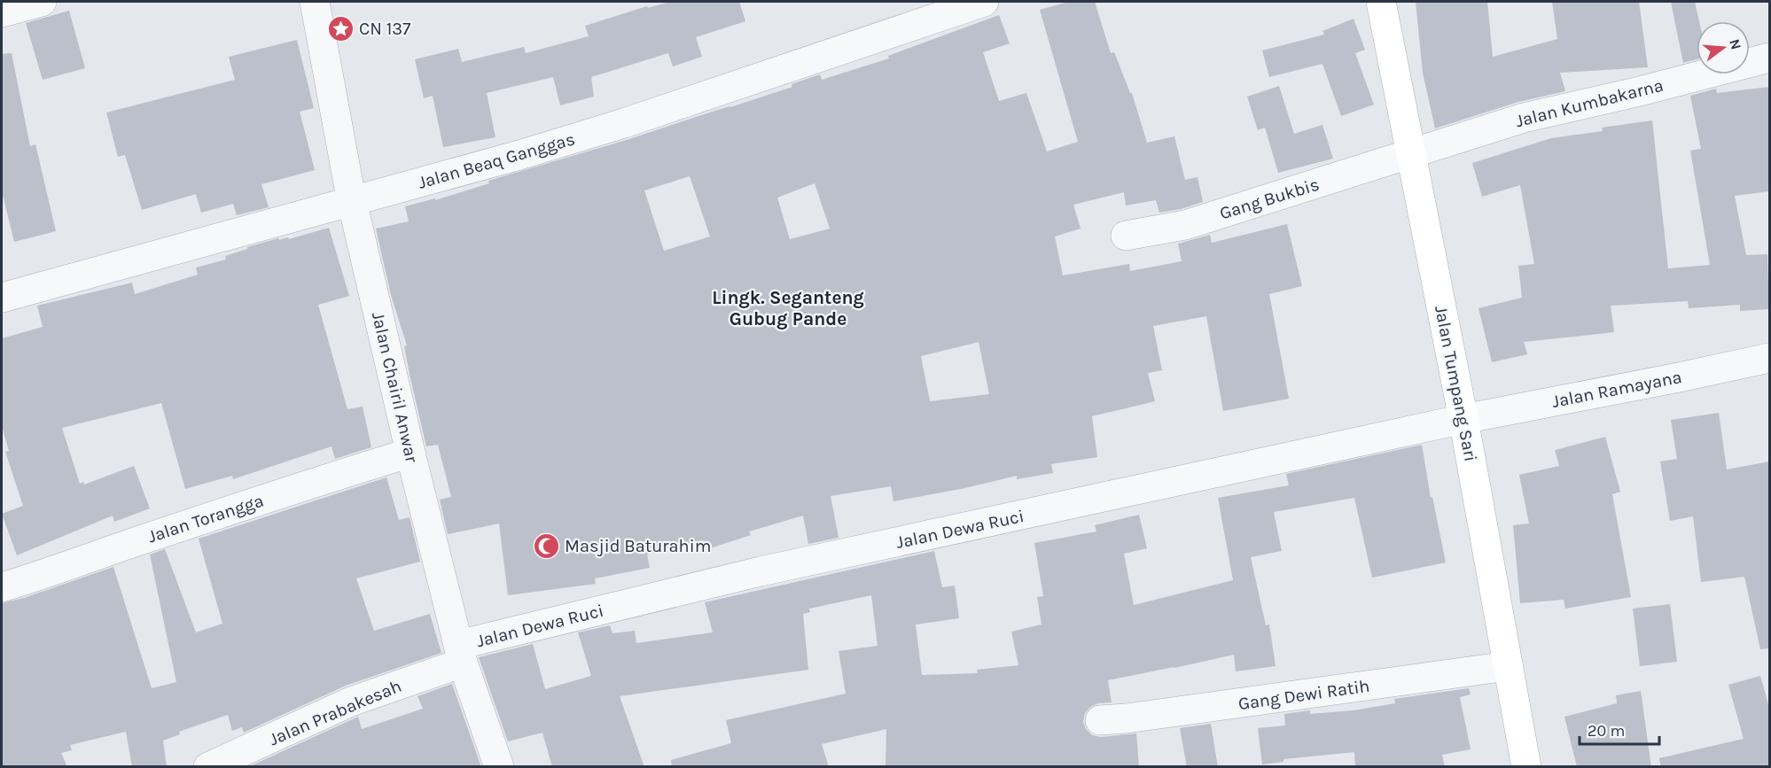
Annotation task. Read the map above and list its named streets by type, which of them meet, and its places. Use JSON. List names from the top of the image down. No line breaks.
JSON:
{"streets":{"main road":["Jalan Tumpang Sari"],"street":["Jalan Kumbakarna","Jalan Beaq Ganggas","Gang Bukbis","Jalan Chairil Anwar","Jalan Ramayana","Jalan Torangga","Jalan Dewa Ruci","Gang Dewi Ratih","Jalan Prabakesah"]},"crossings":[["Jalan Kumbakarna","Gang Bukbis"],["Jalan Kumbakarna","Jalan Tumpang Sari"],["Jalan Beaq Ganggas","Jalan Chairil Anwar"],["Gang Bukbis","Jalan Tumpang Sari"],["Jalan Tumpang Sari","Jalan Ramayana"],["Jalan Tumpang Sari","Jalan Dewa Ruci"],["Jalan Tumpang Sari","Gang Dewi Ratih"],["Jalan Chairil Anwar","Jalan Torangga"],["Jalan Chairil Anwar","Jalan Dewa Ruci"],["Jalan Chairil Anwar","Jalan Prabakesah"],["Jalan Ramayana","Jalan Dewa Ruci"],["Jalan Dewa Ruci","Jalan Prabakesah"]],"districts":["Lingk. Seganteng Gubug Pande"],"places":{"place":["CN 137"],"mosque":["Masjid Baturahim"]},"scale_bar":"20 m","north":"right"}
